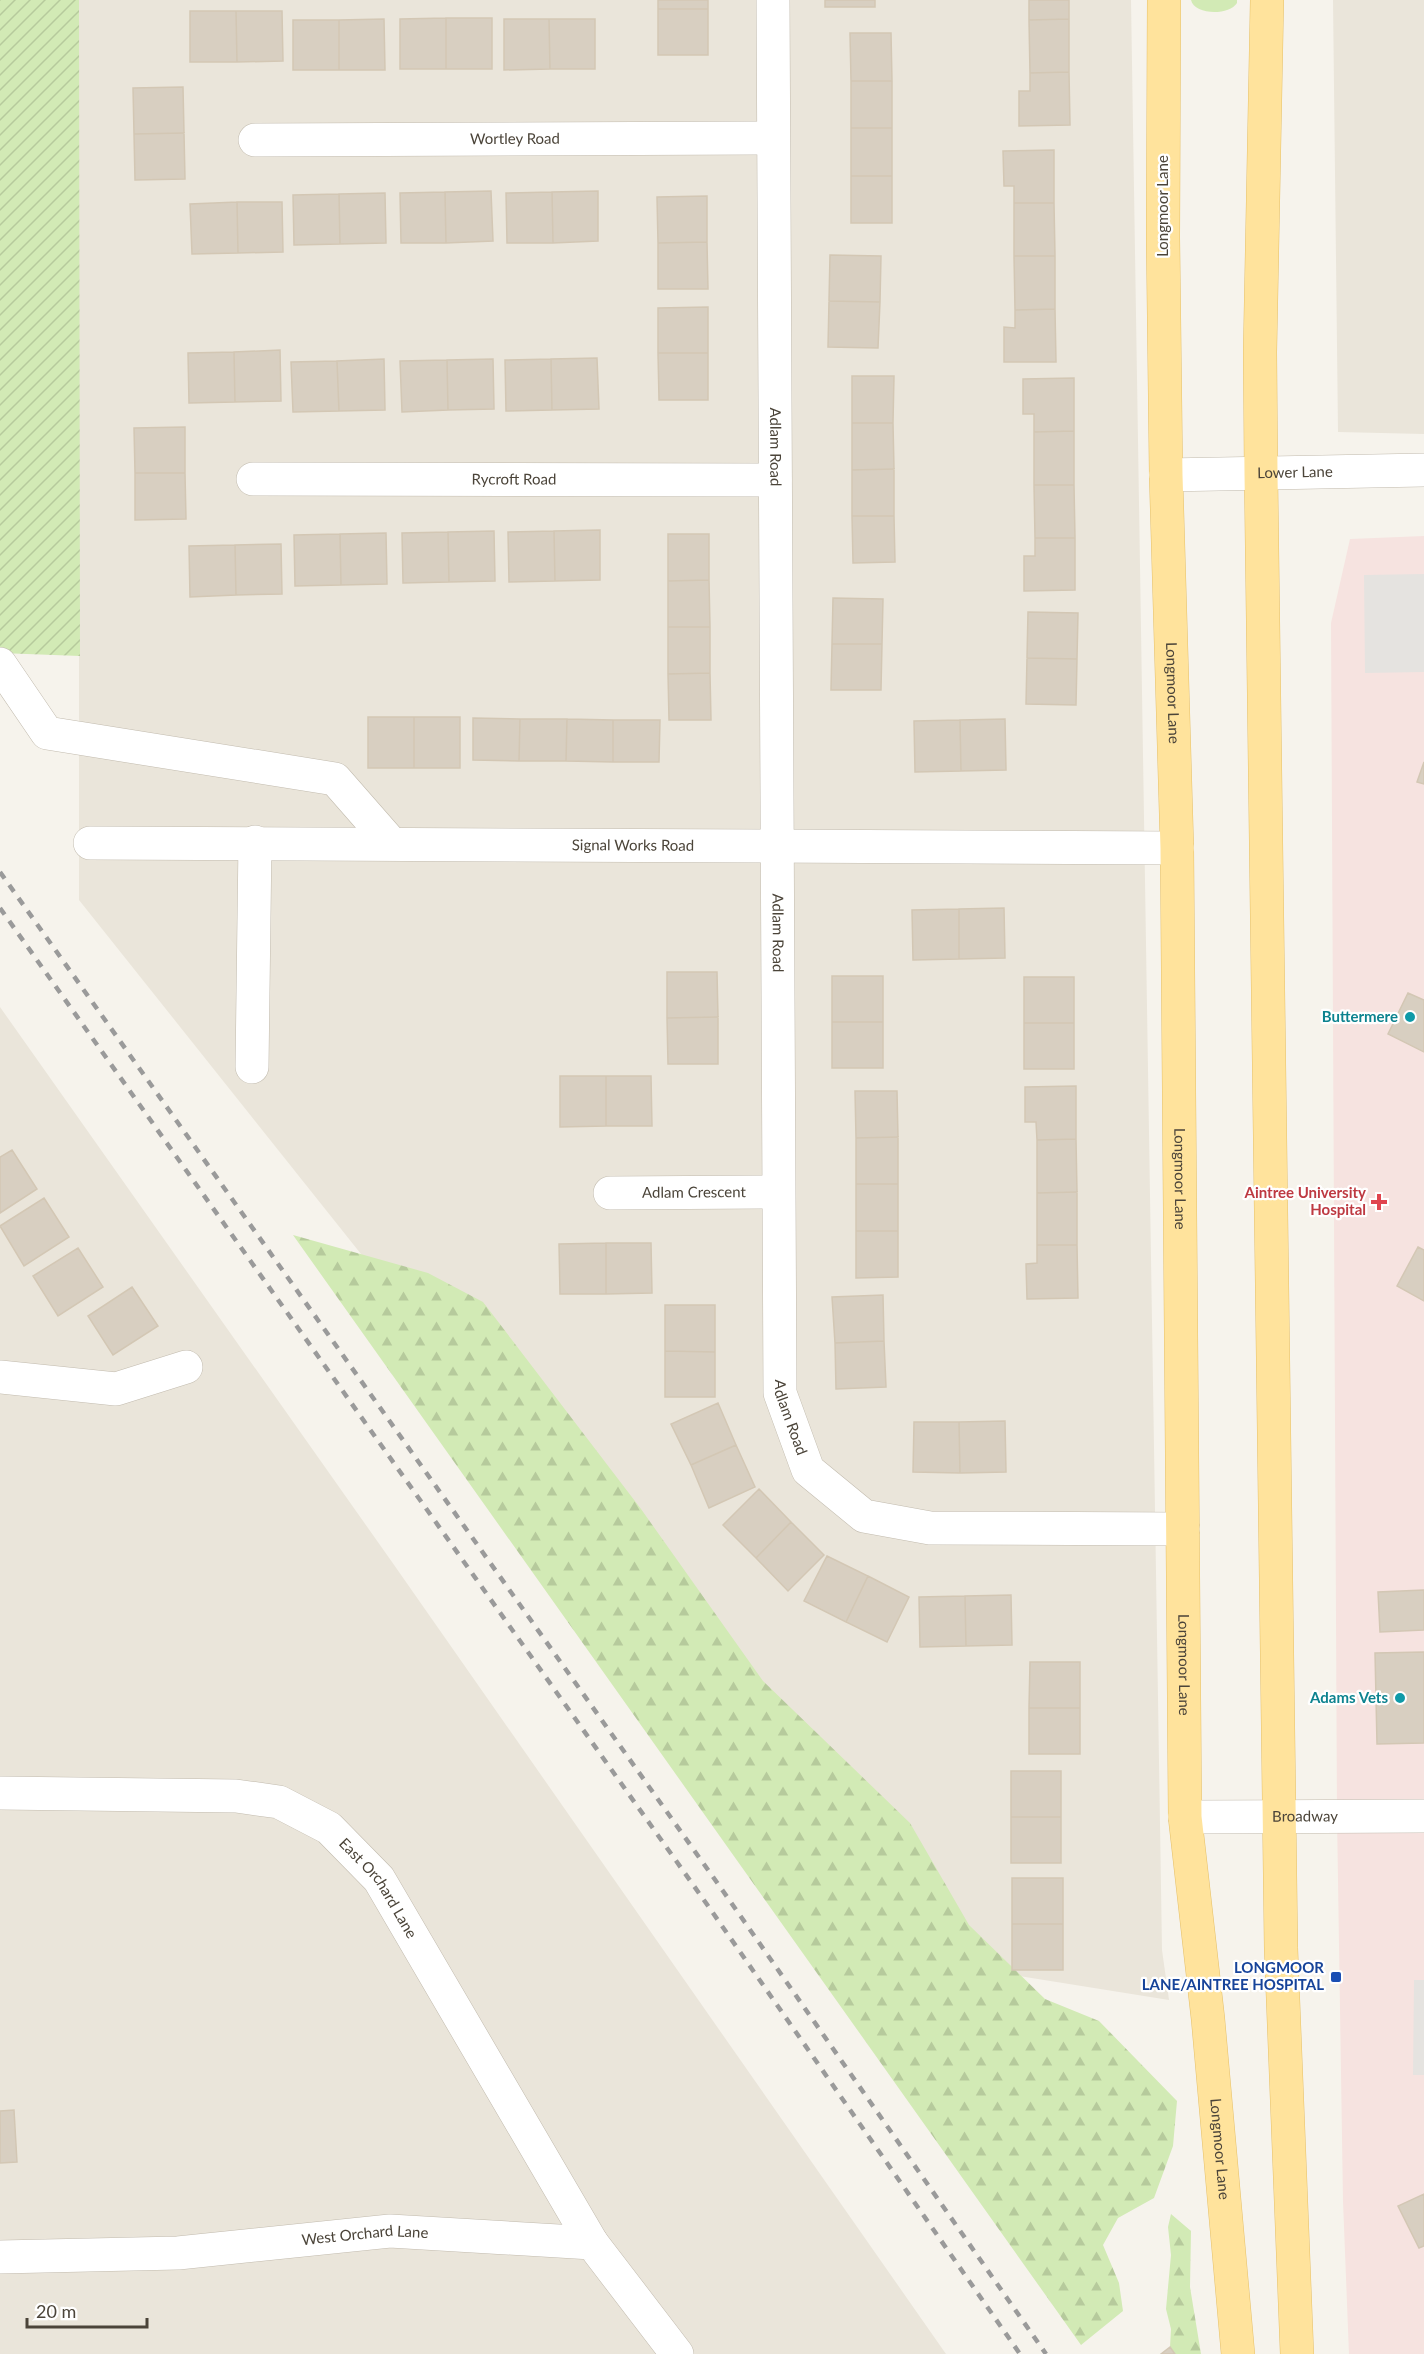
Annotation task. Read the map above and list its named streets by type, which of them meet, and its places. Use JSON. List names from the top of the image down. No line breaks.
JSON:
{"streets":{"main road":["Longmoor Lane"],"street":["Wortley Road","Adlam Road","Lower Lane","Rycroft Road","Signal Works Road","Adlam Crescent","Broadway","East Orchard Lane","West Orchard Lane"]},"crossings":[["Wortley Road","Adlam Road"],["Longmoor Lane","Adlam Road"],["Longmoor Lane","Lower Lane"],["Longmoor Lane","Signal Works Road"],["Longmoor Lane","Broadway"],["Adlam Road","Rycroft Road"],["Adlam Road","Signal Works Road"],["Adlam Road","Adlam Crescent"],["East Orchard Lane","West Orchard Lane"]],"places":{"other":["Buttermere","Adams Vets"],"health":["Aintree University Hospital"],"transit":["LONGMOOR LANE/AINTREE HOSPITAL"]},"scale_bar":"20 m"}
